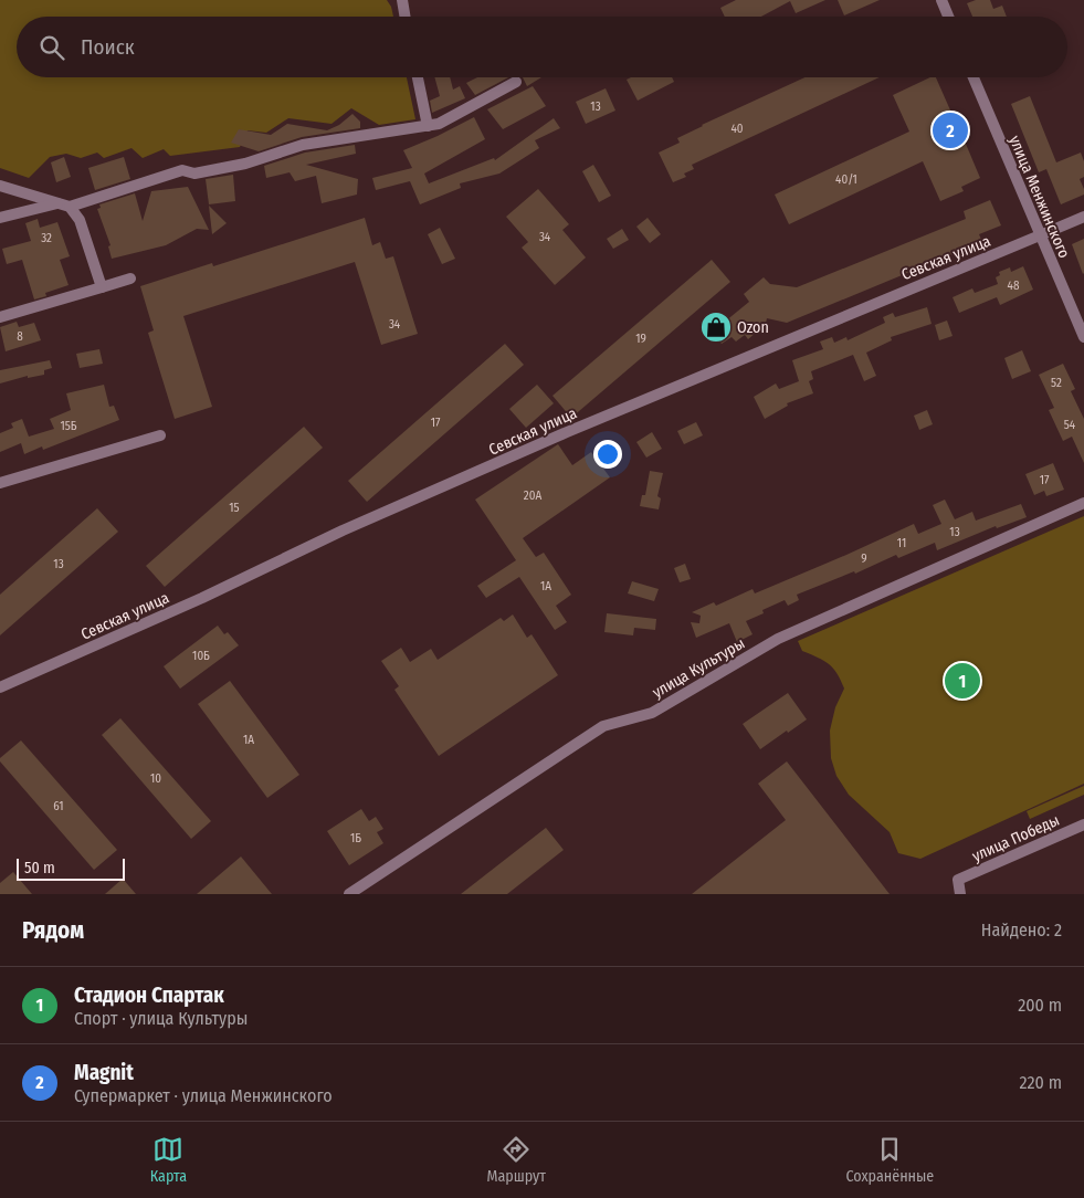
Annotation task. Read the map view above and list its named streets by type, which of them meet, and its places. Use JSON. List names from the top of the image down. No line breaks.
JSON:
{"streets":{"street":["улица Менжинского","Севская улица","улица Культуры","улица Победы"]},"crossings":[["улица Менжинского","Севская улица"]],"places":{"shop":["Ozon"]},"house_numbers":["13","40","40/1","34","32","48","34","8","19","52","17","54","15Б","17","20А","15","13","11","9","13","1А","10Б","1А","10","61","1Б"],"scale_bar":"50 m","page":{"search":"Поиск","pins":["2","1"],"scale":"50 m","heading":["Рядом","Найдено: 2"],"list":[{"mark":"1","name":"Стадион Спартак","note":"Спорт · улица Культуры","value":"200 m"},{"mark":"2","name":"Magnit","note":"Супермаркет · улица Менжинского","value":"220 m"}],"nav":["Карта","Маршрут","Сохранённые"]}}
